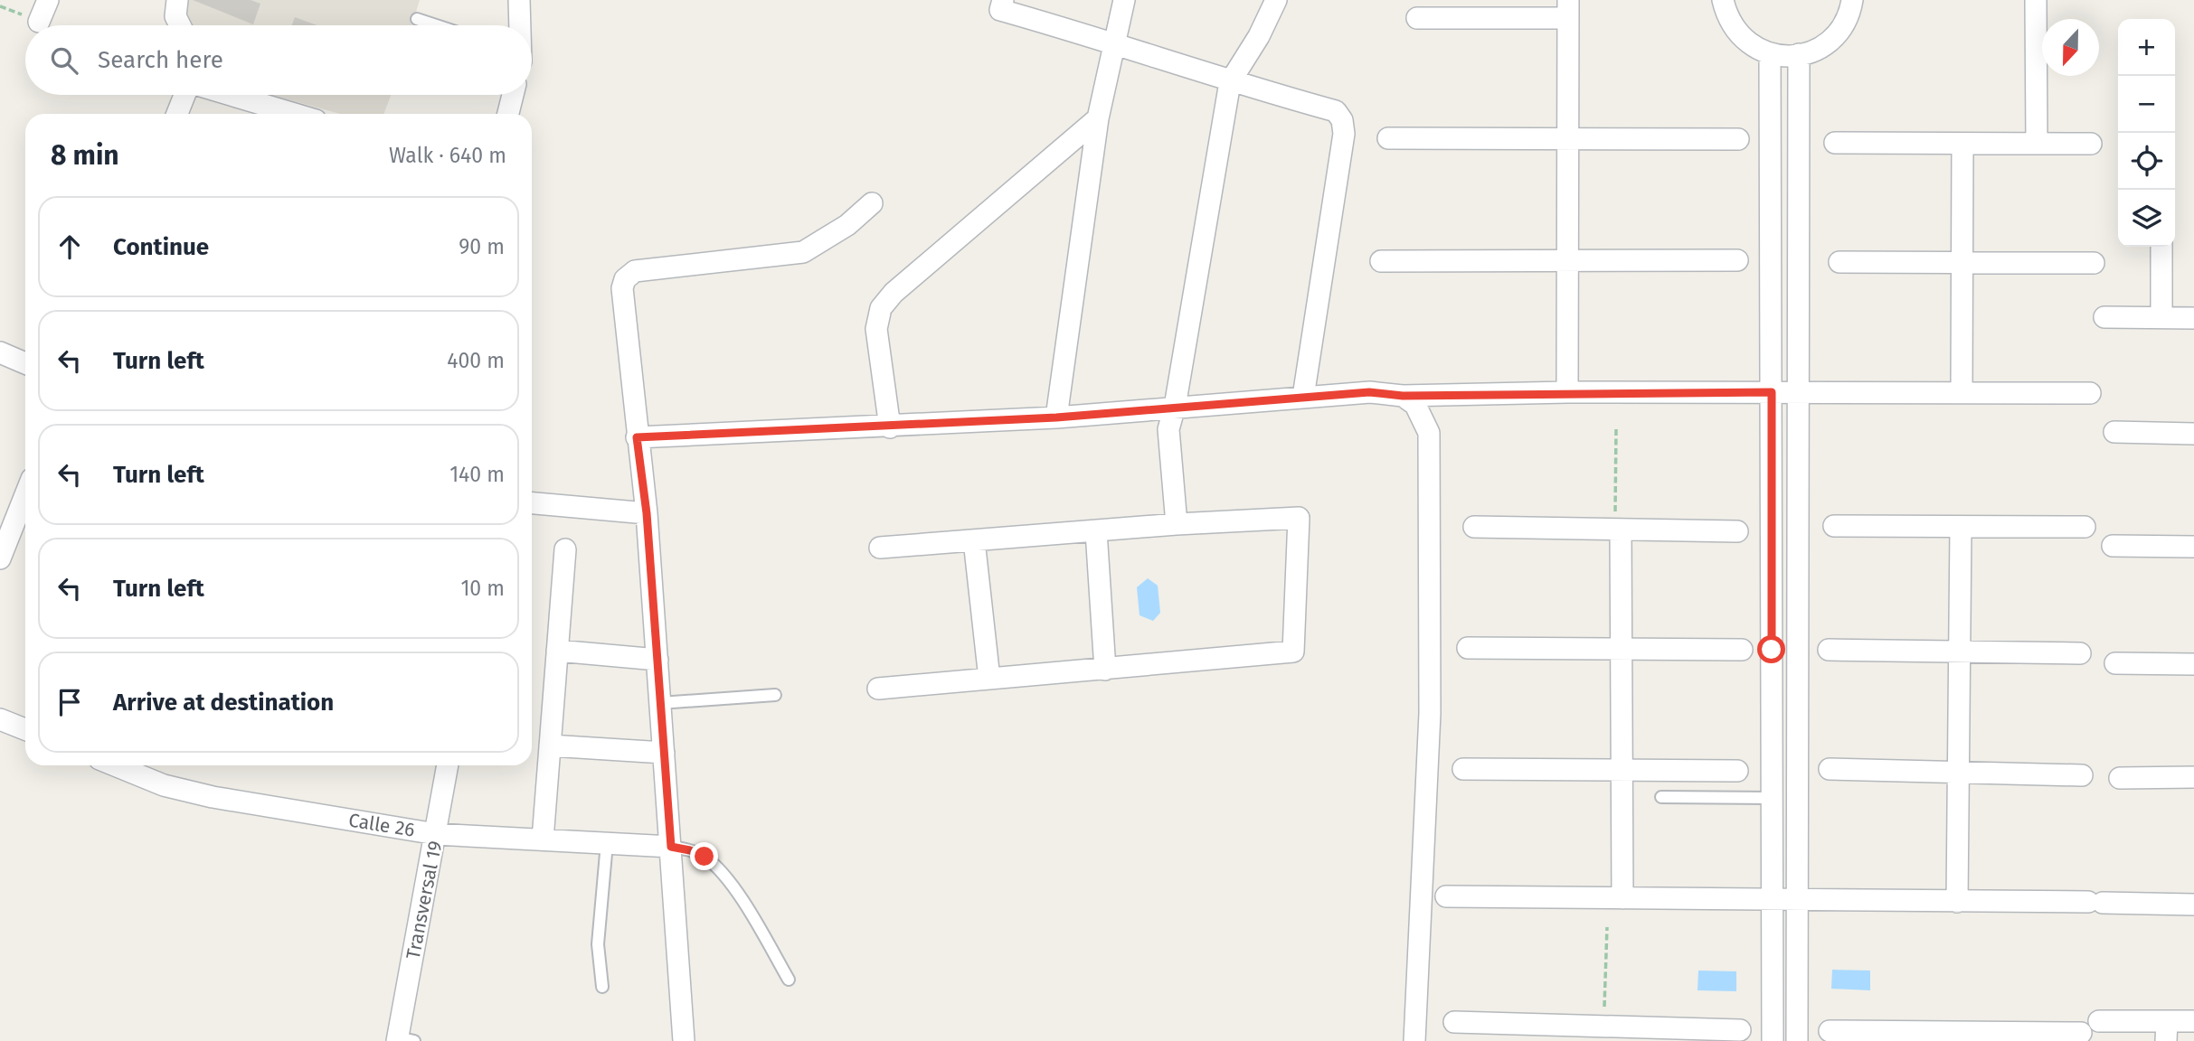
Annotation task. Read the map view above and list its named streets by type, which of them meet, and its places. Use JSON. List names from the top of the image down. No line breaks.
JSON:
{"streets":{"street":["Calle 26","Transversal 19"]},"crossings":[["Calle 26","Transversal 19"]],"north":"bottom","page":{"map_buttons":["+","−"],"search":"Search here","heading":["8 min","Walk · 640 m"],"list":[["Continue","90 m"],["Turn left","400 m"],["Turn left","140 m"],["Turn left","10 m"],"Arrive at destination"]}}
